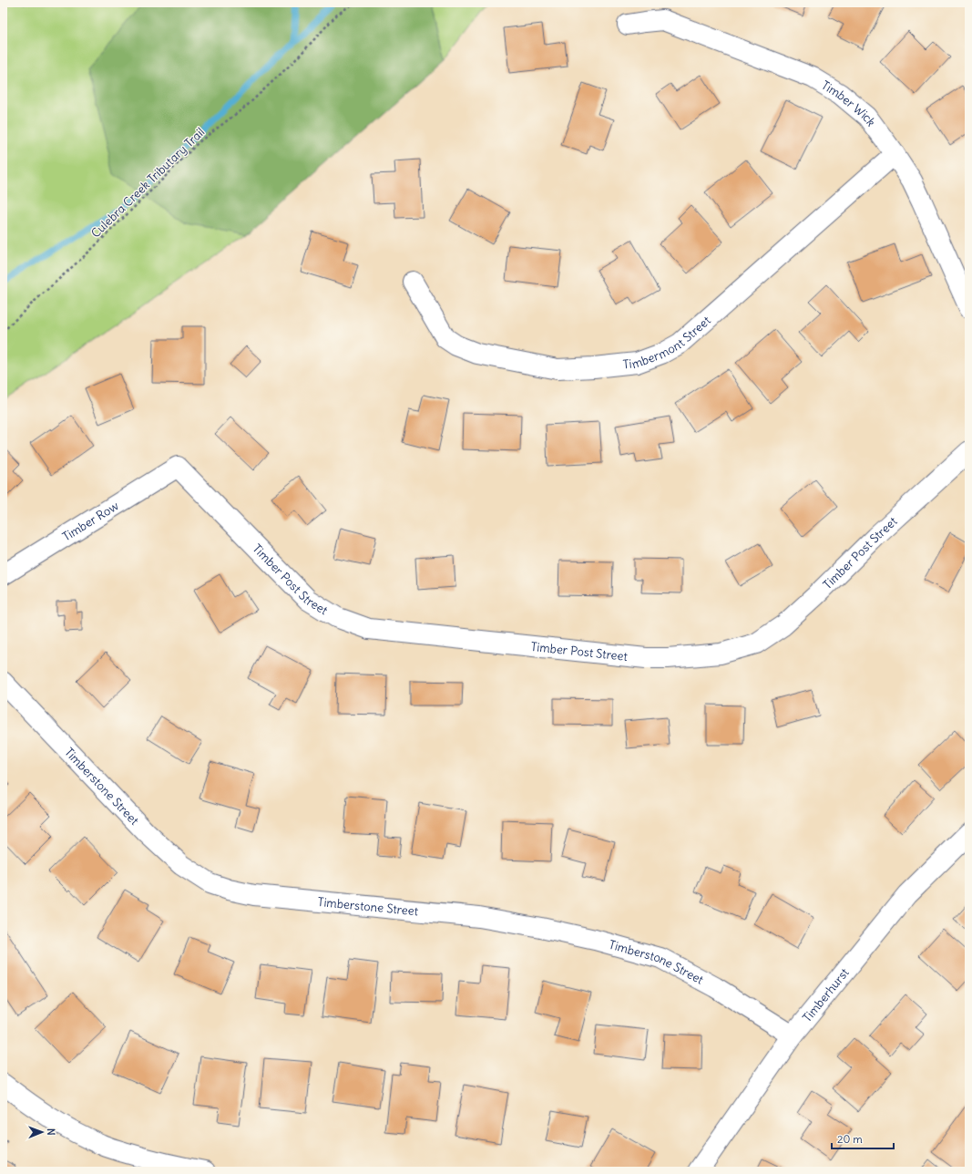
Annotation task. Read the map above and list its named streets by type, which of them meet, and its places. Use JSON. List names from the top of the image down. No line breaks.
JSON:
{"streets":{"street":["Timber Wick","Timbermont Street","Timber Row","Timber Post Street","Timberstone Street","Timberhurst"],"path":["Culebra Creek Tributary Trail"]},"crossings":[["Timber Wick","Timbermont Street"],["Timber Row","Timber Post Street"],["Timberstone Street","Timberhurst"]],"scale_bar":"20 m","north":"right"}
